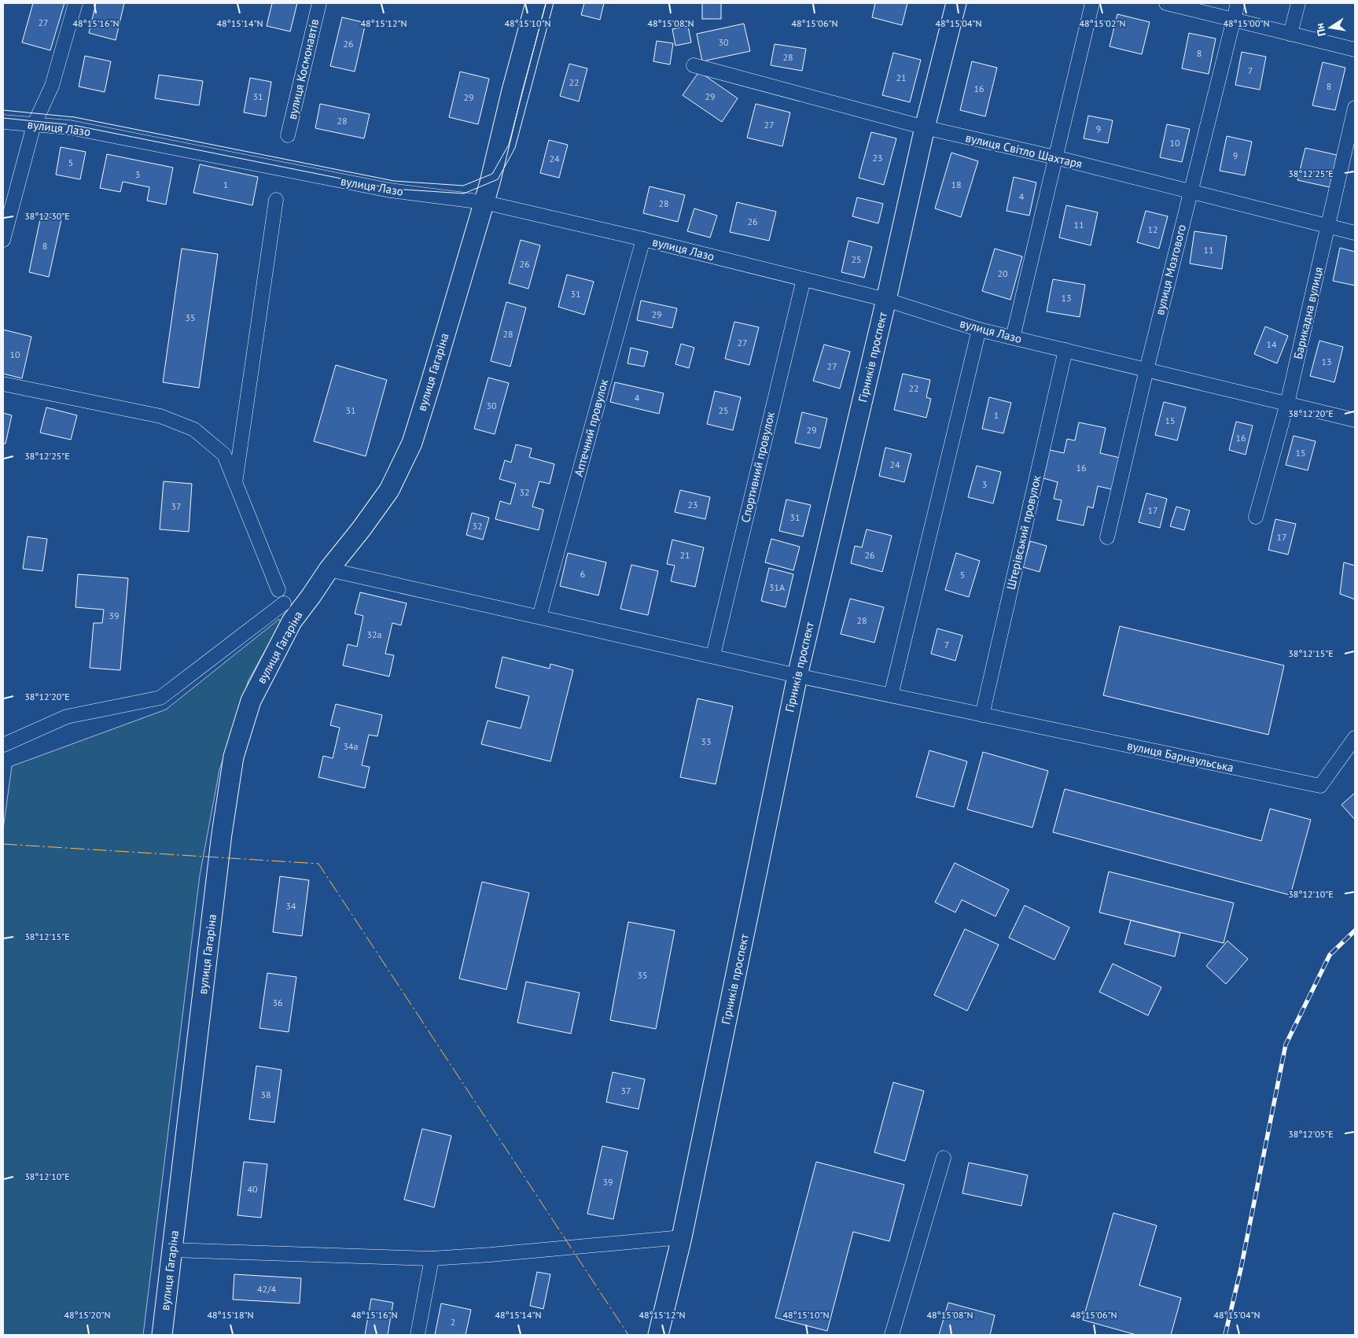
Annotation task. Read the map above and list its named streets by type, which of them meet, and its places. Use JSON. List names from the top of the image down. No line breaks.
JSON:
{"streets":{"main road":["Гірників проспект","вулиця Гагаріна"],"street":["вулиця Космонавтів","вулиця Лазо","вулиця Світло Шахтаря","вулиця Мозгового","Барикадна вулиця","Аптечний провулок","Спортивний провулок","Штерівський провулок","вулиця Барнаульська"]},"crossings":[["вулиця Лазо","вулиця Мозгового"],["вулиця Лазо","Барикадна вулиця"],["вулиця Лазо","Гірників проспект"],["вулиця Лазо","вулиця Гагаріна"],["вулиця Лазо","Аптечний провулок"],["вулиця Лазо","Спортивний провулок"],["вулиця Лазо","Штерівський провулок"],["вулиця Світло Шахтаря","вулиця Мозгового"],["вулиця Світло Шахтаря","Барикадна вулиця"],["вулиця Світло Шахтаря","Гірників проспект"],["Штерівський провулок","вулиця Барнаульська"]],"house_numbers":["27","30","26","8","28","7","21","22","8","16","31","29","29","28","27","9","10","9","23","24","5","3","1","18","4","28","26","11","12","8","11","25","26","20","31","13","29","35","28","27","14","10","13","27","22","4","30","31","25","1","15","29","16","15","24","16","3","32","23","37","17","31","32","17","21","26","6","5","31А","39","28","32а","7","33","34а","34","35","36","37","38","39","40","42/4","2"],"north":"left","coordinates":["48°15'16\"N","48°15'14\"N","48°15'12\"N","48°15'10\"N","48°15'08\"N","48°15'06\"N","48°15'04\"N","48°15'02\"N","48°15'00\"N","38°12'25\"E","38°12'30\"E","38°12'20\"E","38°12'15\"E","38°12'10\"E","38°12'05\"E","48°15'20\"N","48°15'18\"N"]}
